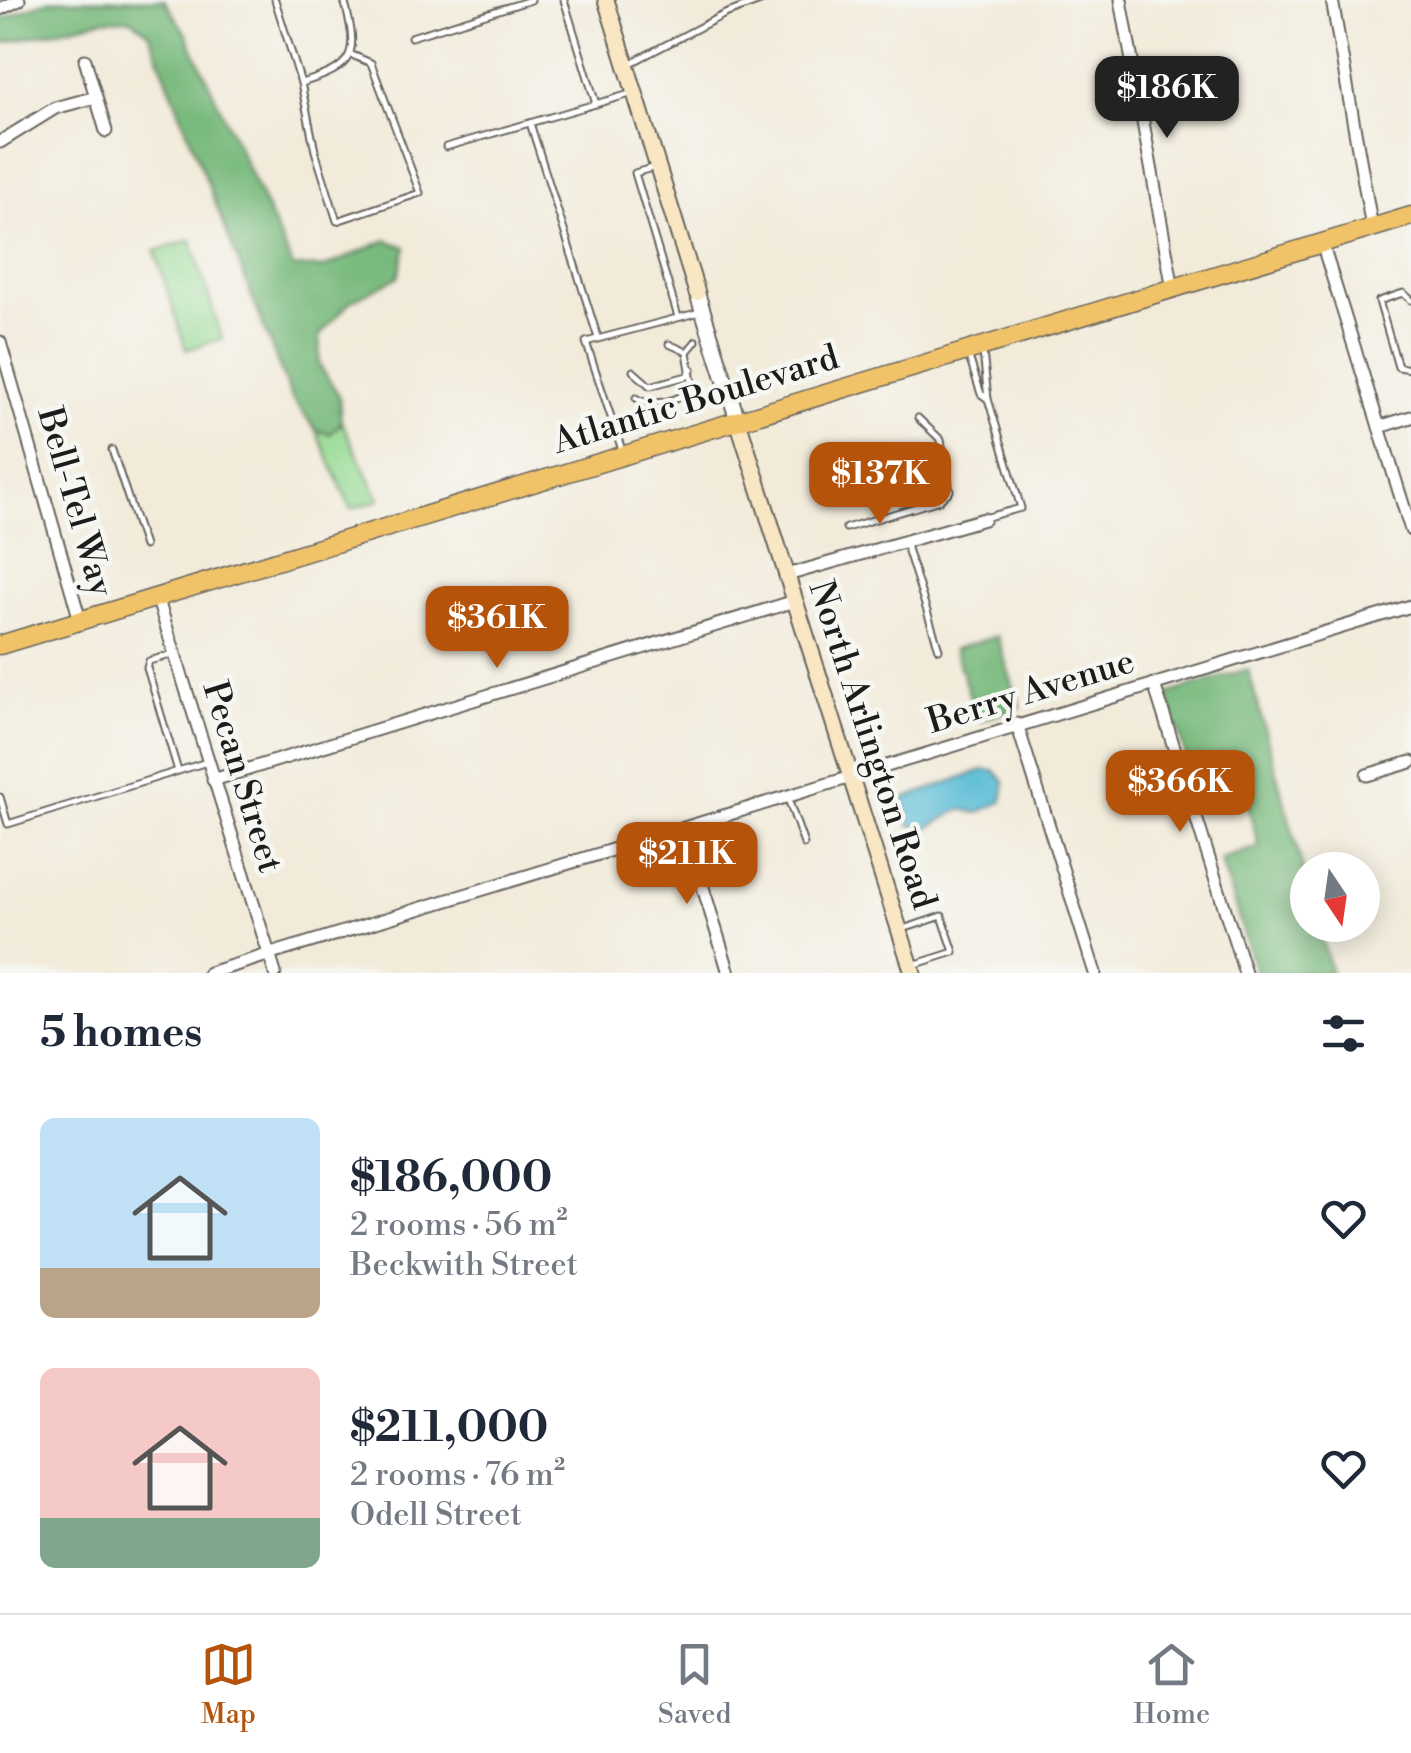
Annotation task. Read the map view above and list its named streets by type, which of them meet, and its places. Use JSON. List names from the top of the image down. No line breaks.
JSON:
{"streets":{"main road":["Atlantic Boulevard","North Arlington Road"],"street":["Bell-Tel Way","Berry Avenue","Pecan Street"]},"crossings":[["Atlantic Boulevard","Bell-Tel Way"],["Atlantic Boulevard","North Arlington Road"],["Atlantic Boulevard","Pecan Street"],["Berry Avenue","North Arlington Road"],["Berry Avenue","Pecan Street"]],"north":"bottom","page":{"price":["$186K","$137K","$361K","$366K","$211K"],"heading":"5 homes","list":[{"name":"$186,000","note":"2 rooms · 56 m² · Beckwith Street"},{"name":"$211,000","note":"2 rooms · 76 m² · Odell Street"}],"tabs":["Map","Saved","Home"]}}
